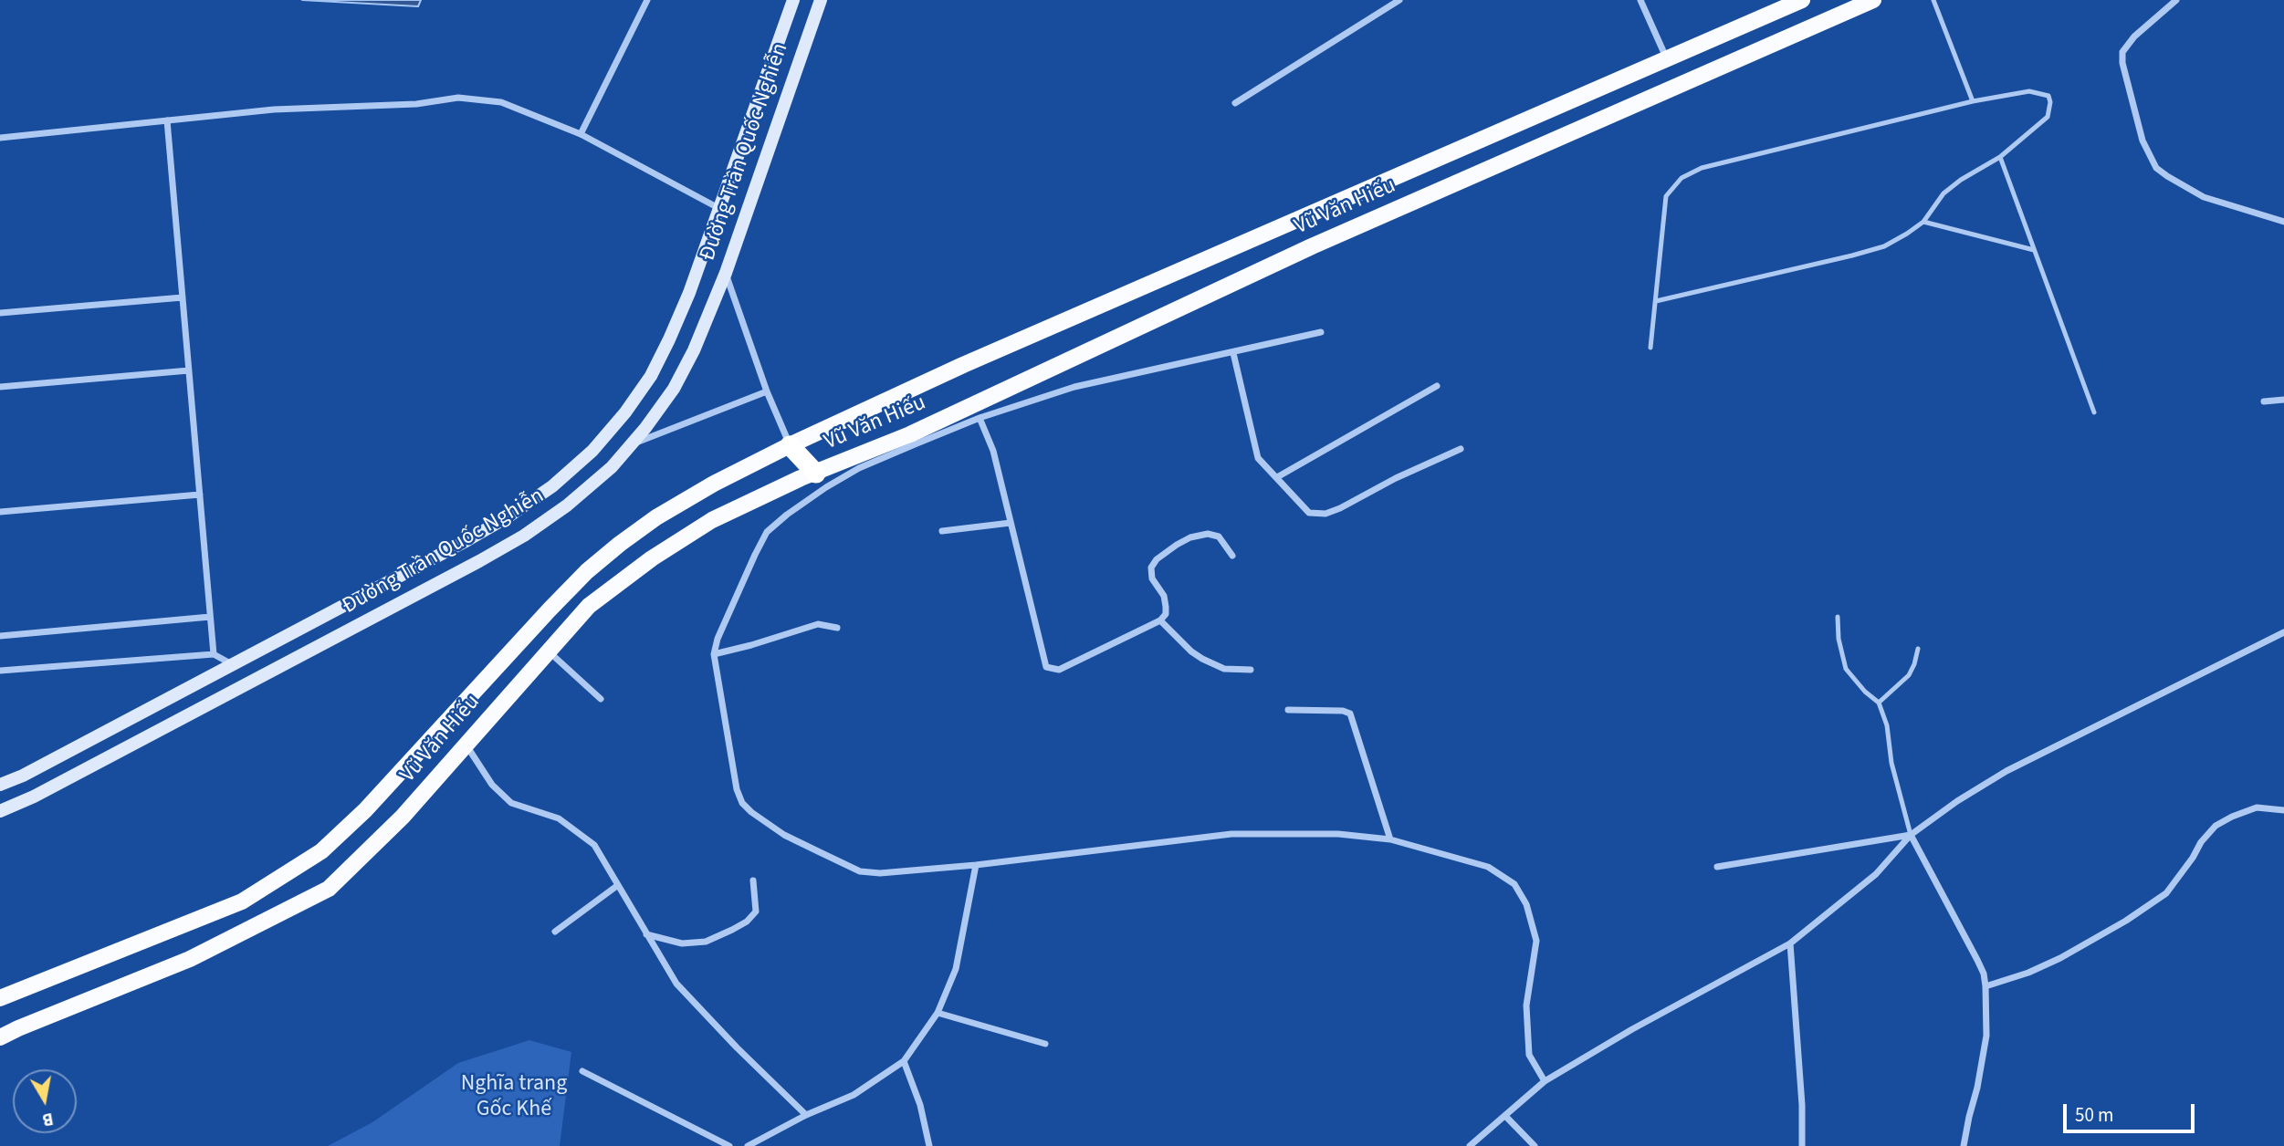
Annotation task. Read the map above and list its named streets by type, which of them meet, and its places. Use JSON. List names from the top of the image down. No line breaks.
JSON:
{"streets":{"main road":["Đường Trần Quốc Nghiễn","Vũ Văn Hiếu"]},"parks":["Nghĩa trang Gốc Khế"],"scale_bar":"50 m","north":"bottom"}
